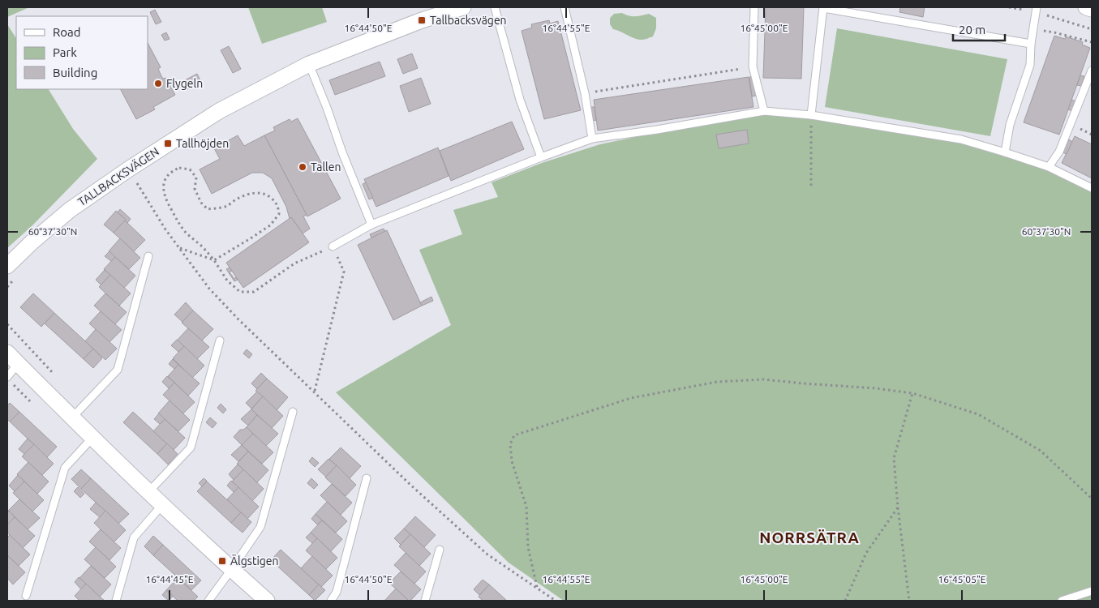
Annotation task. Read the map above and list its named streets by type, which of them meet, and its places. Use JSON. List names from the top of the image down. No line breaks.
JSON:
{"streets":{"street":["TALLBACKSVÄGEN"]},"districts":["NORRSÄTRA"],"places":{"transit":["Tallbacksvägen","Tallhöjden","Älgstigen"],"other":["Flygeln","Tallen"]},"legend":["Road","Park","Building"],"scale_bar":"20 m","coordinates":["16°44'50\"E","16°44'55\"E","16°45'00\"E","60°37'30\"N","16°44'45\"E","16°45'05\"E"]}
